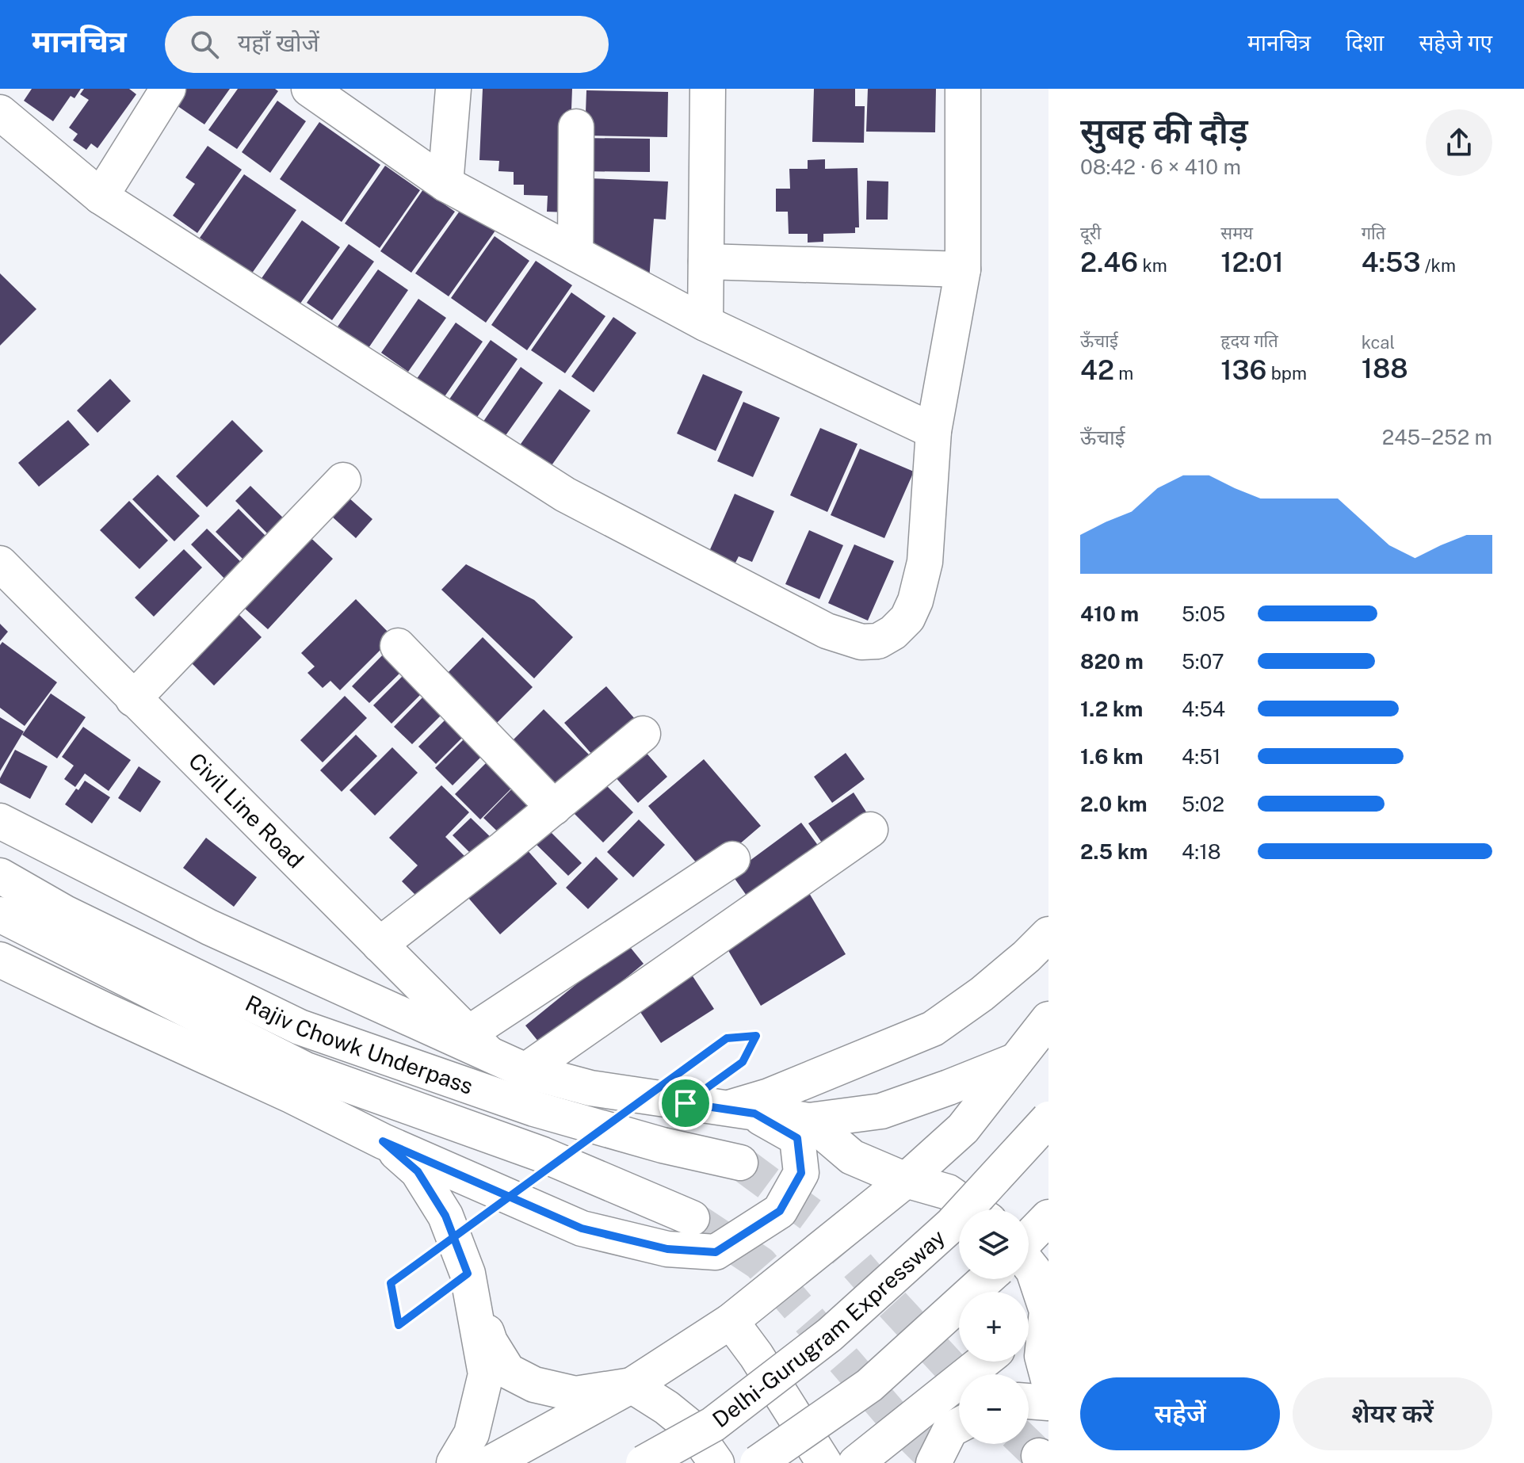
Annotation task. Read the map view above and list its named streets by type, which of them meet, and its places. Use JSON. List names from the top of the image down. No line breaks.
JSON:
{"streets":{"main road":["Civil Line Road","Rajiv Chowk Underpass","Delhi-Gurugram Expressway"]},"page":{"header":"मानचित्र","search":"यहाँ खोजें","nav":["मानचित्र","दिशा","सहेजे गए"],"heading":["सुबह की दौड़","08:42 · 6 × 410 m"],"stats":[["दूरी","2.46 km"],["समय","12:01"],["गति","4:53 /km"],["ऊँचाई","42 m"],["हृदय गति","136 bpm"],["kcal","188"]],"chart":["ऊँचाई","245–252 m"],"list":[{"name":"410 m","note":"5:05"},{"name":"820 m","note":"5:07"},{"name":"1.2 km","note":"4:54"},{"name":"1.6 km","note":"4:51"},{"name":"2.0 km","note":"5:02"},{"name":"2.5 km","note":"4:18"}],"map_buttons":["+","−"],"buttons":["सहेजें","शेयर करें"]}}
